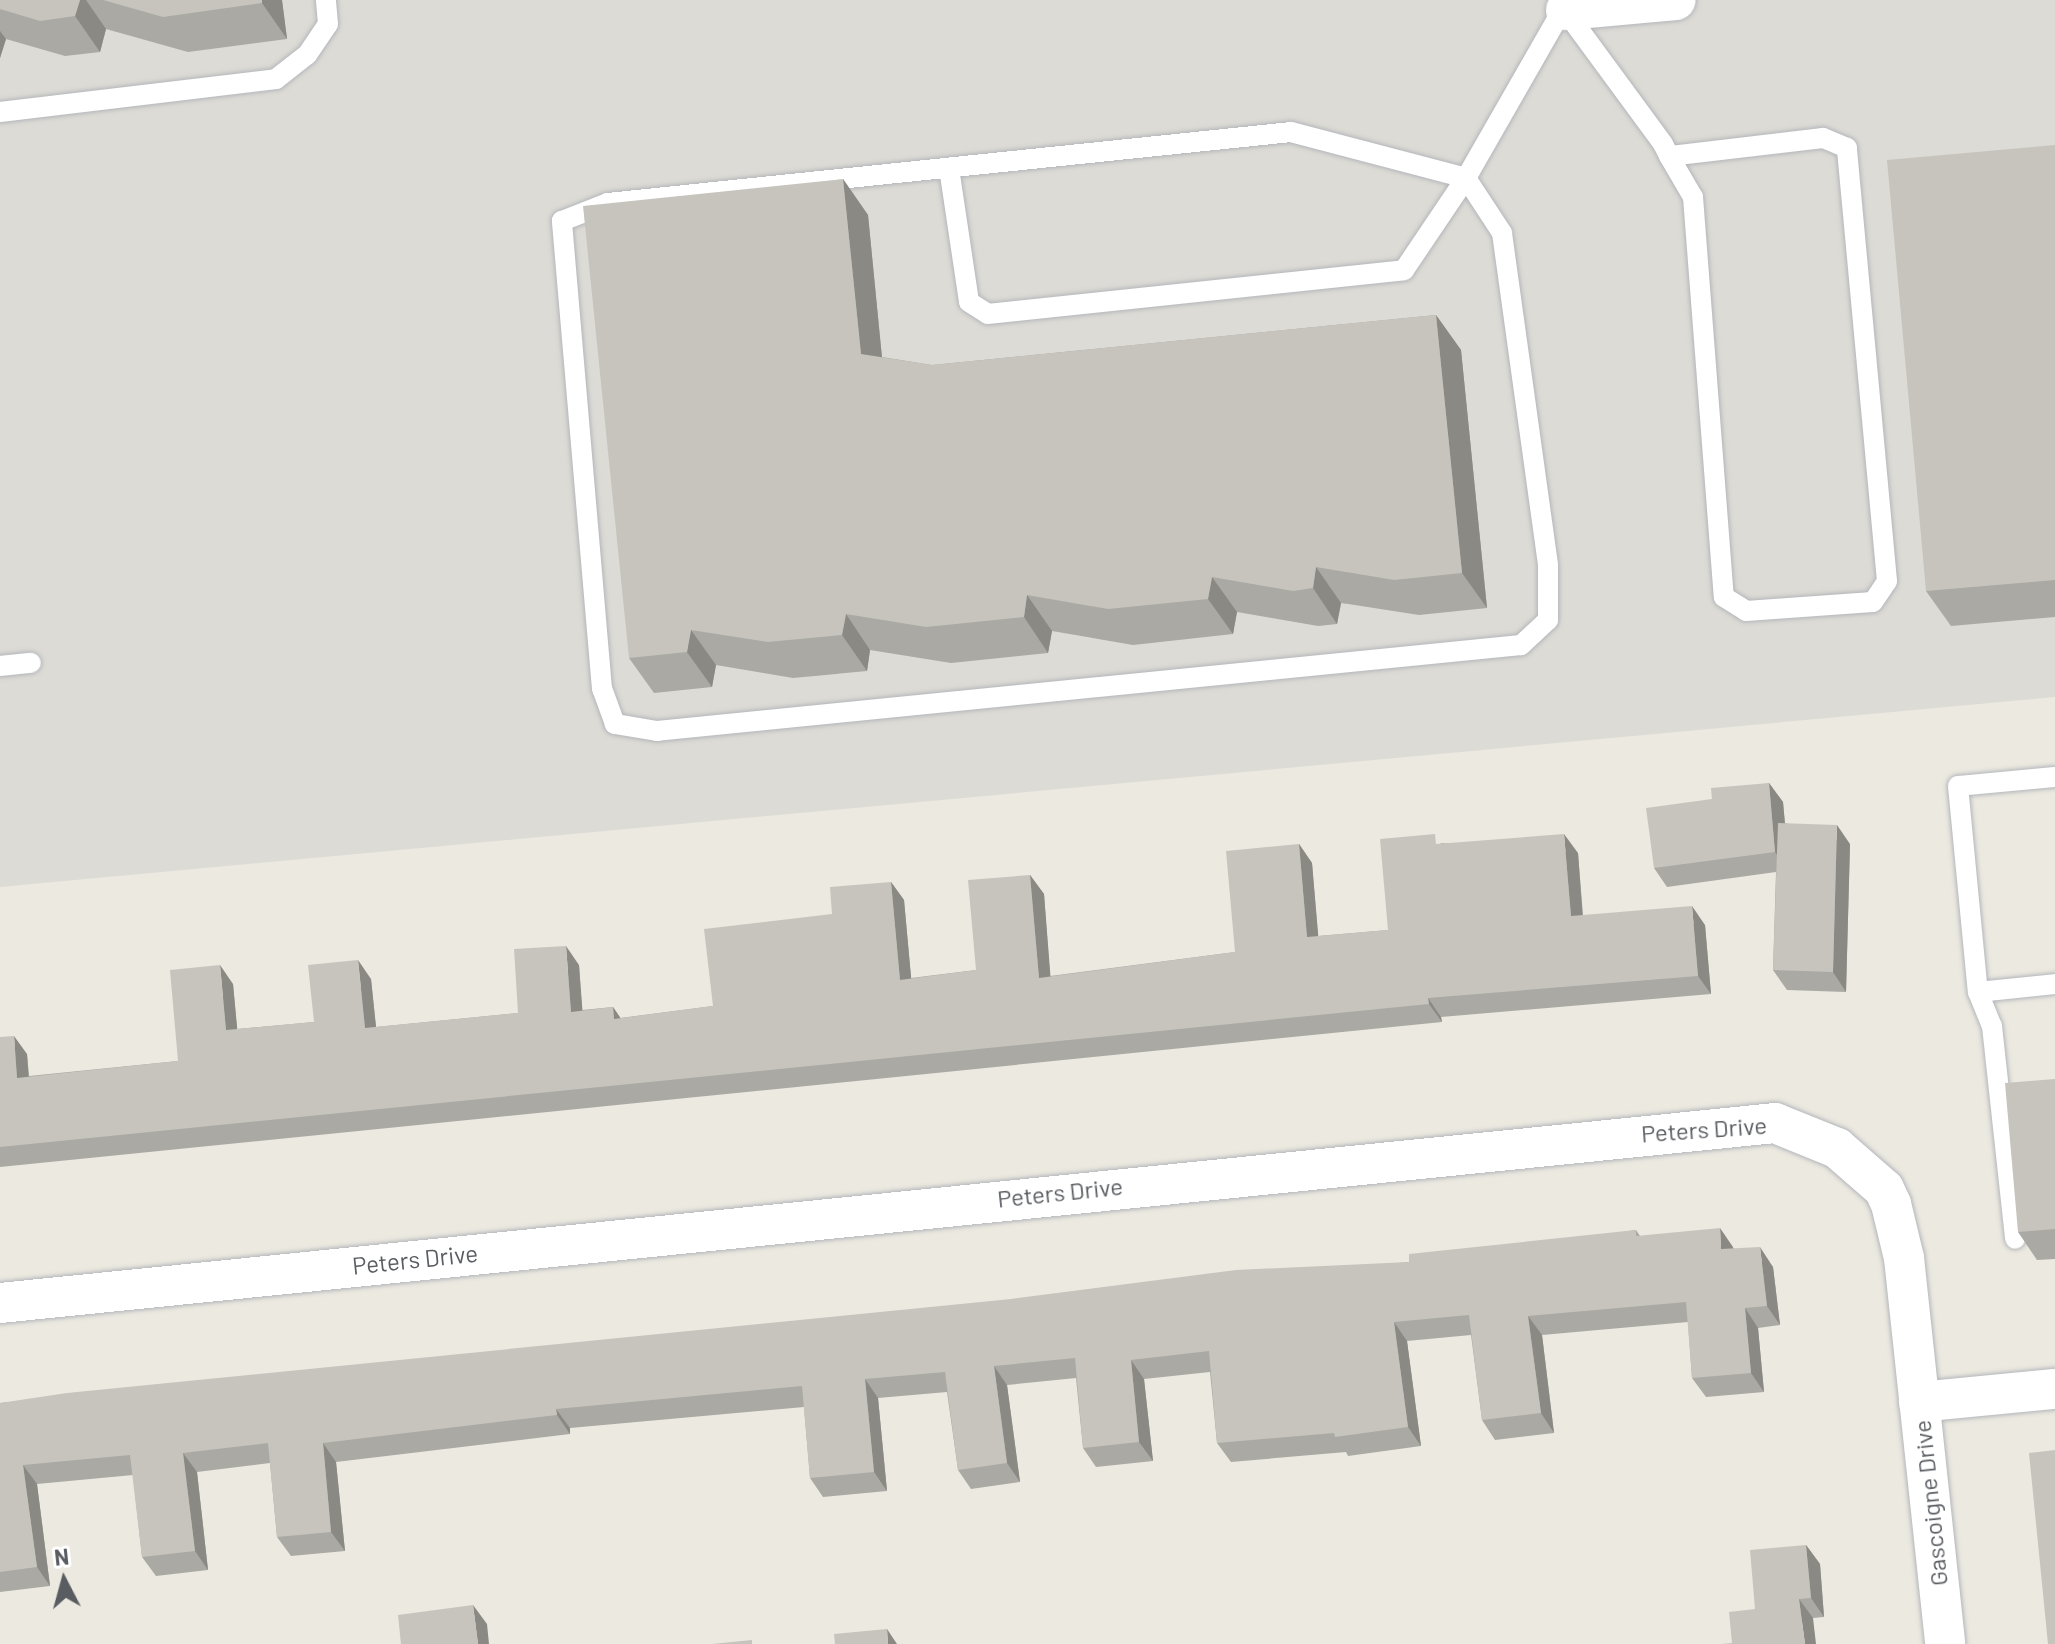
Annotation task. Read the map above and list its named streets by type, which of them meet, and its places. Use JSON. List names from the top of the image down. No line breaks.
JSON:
{"streets":{"street":["Peters Drive","Gascoigne Drive"]},"crossings":[["Peters Drive","Gascoigne Drive"]],"north":"top"}
